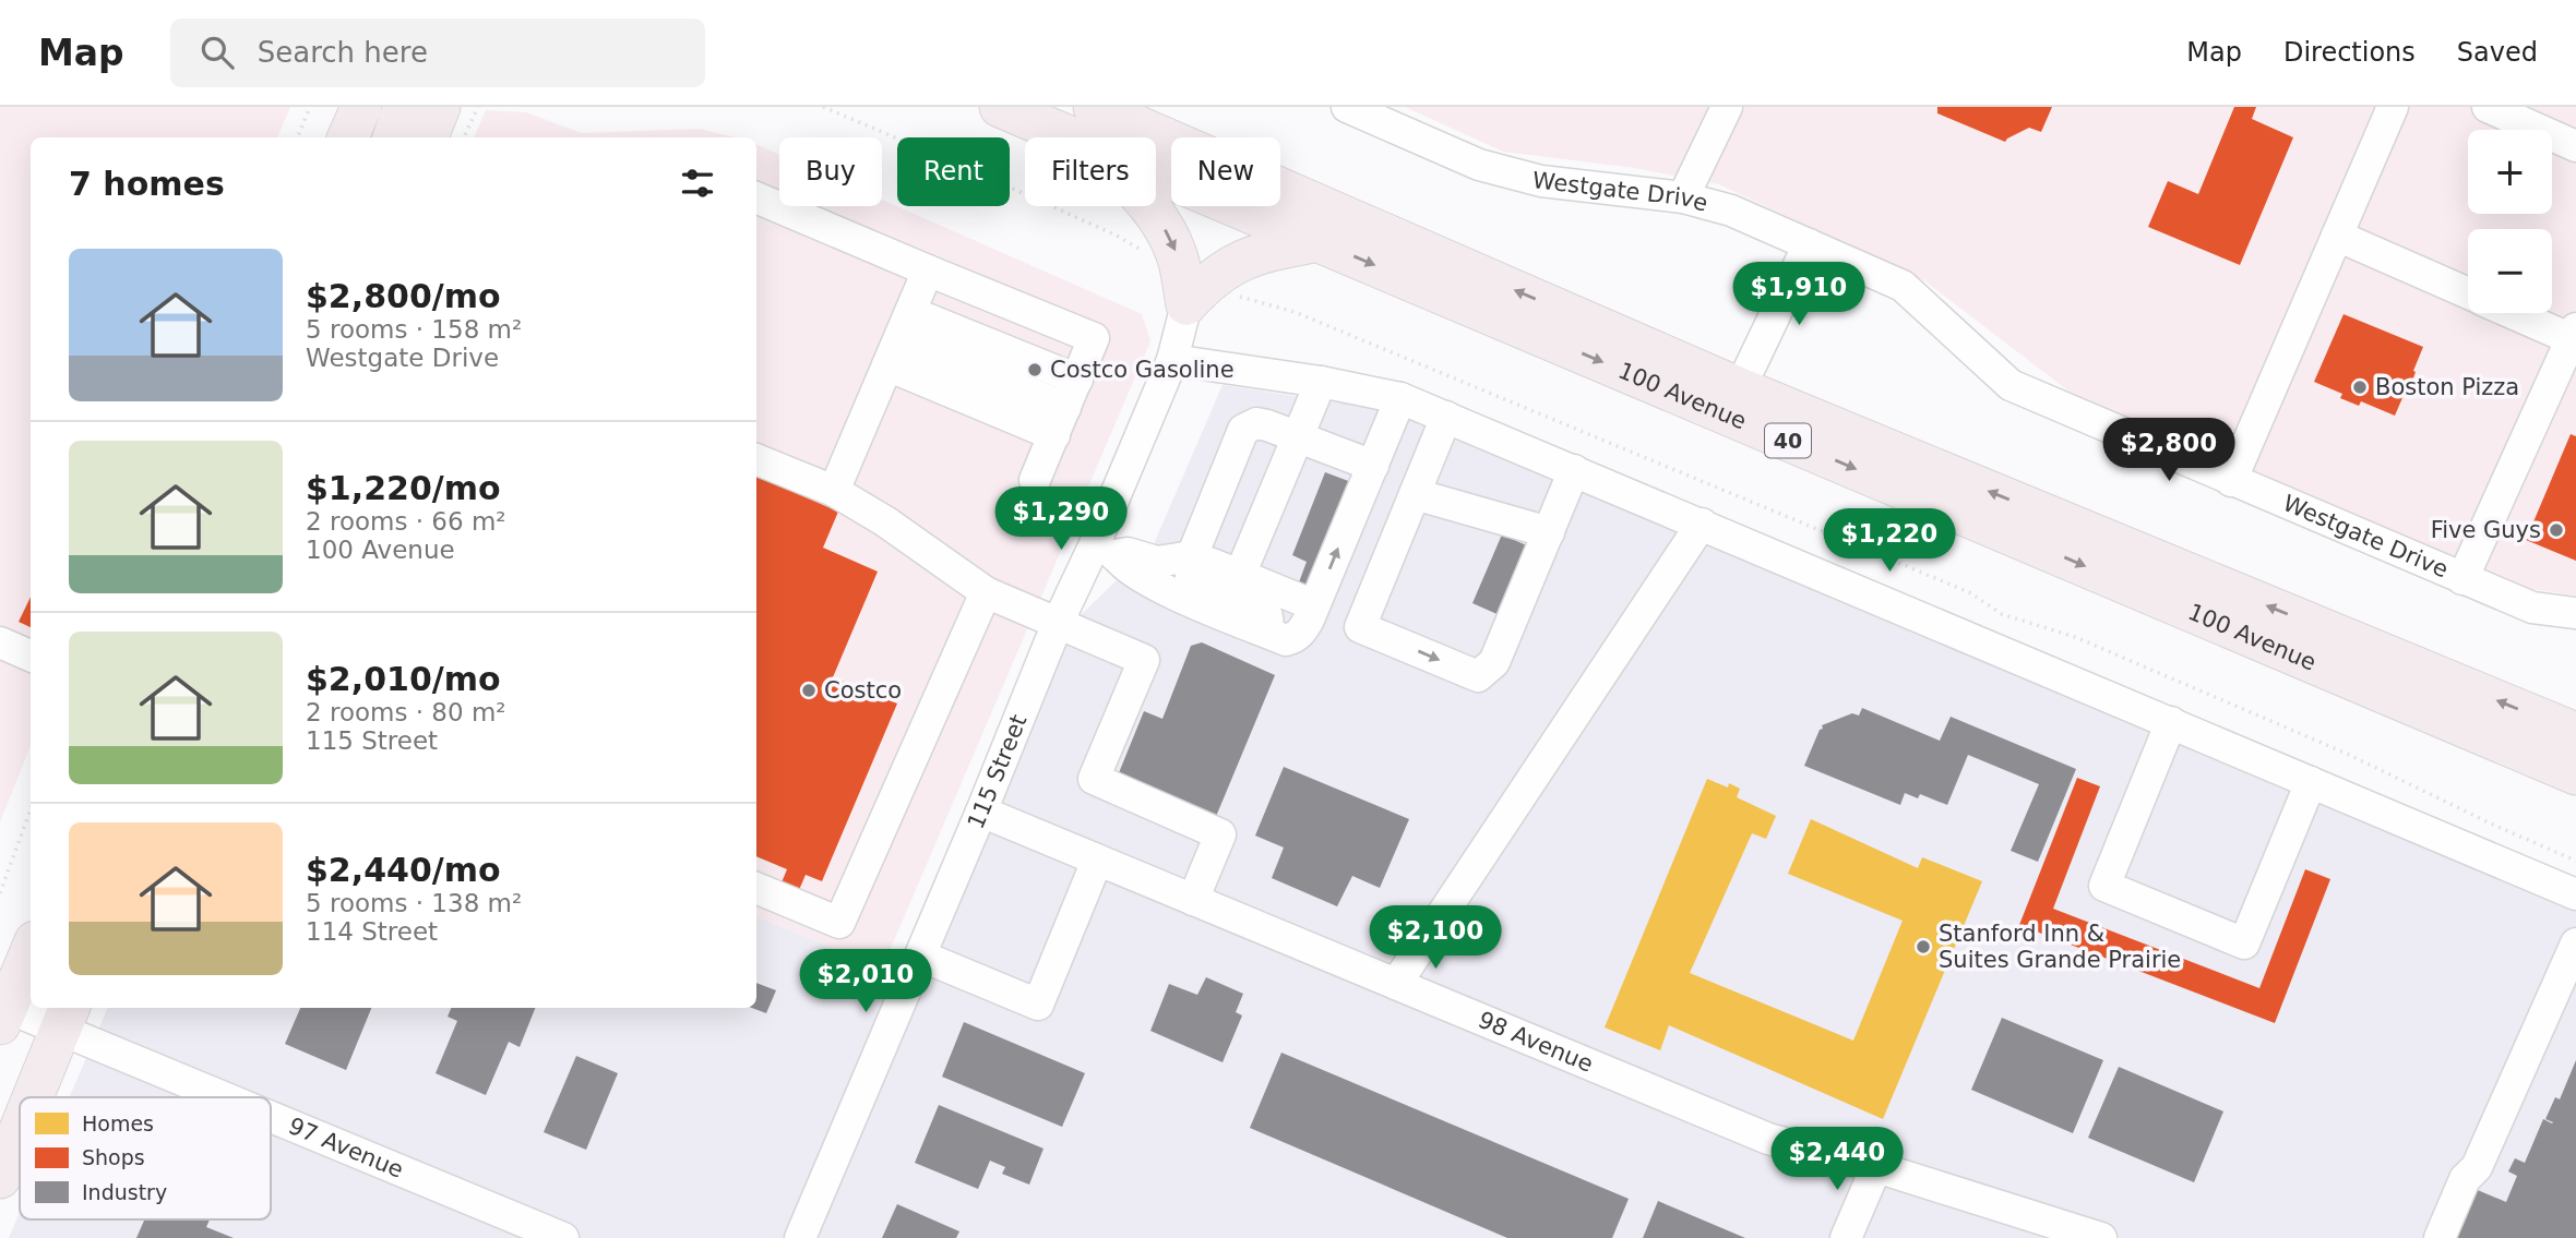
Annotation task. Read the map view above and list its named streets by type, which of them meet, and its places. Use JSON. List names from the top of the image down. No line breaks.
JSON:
{"streets":{"main road":["100 Avenue","40"],"street":["Westgate Drive","115 Street","98 Avenue","97 Avenue"]},"crossings":[["115 Street","98 Avenue"]],"places":["Costco Gasoline","Boston Pizza","Five Guys","Costco","Stanford Inn & Suites Grande Prairie"],"legend":["Homes","Shops","Industry"],"page":{"header":"Map","search":"Search here","nav":["Map","Directions","Saved"],"map_buttons":["+","−"],"chip":["Buy","Rent","Filters","New"],"heading":"7 homes","list":[{"name":"$2,800/mo","note":"5 rooms · 158 m² · Westgate Drive"},{"name":"$1,220/mo","note":"2 rooms · 66 m² · 100 Avenue"},{"name":"$2,010/mo","note":"2 rooms · 80 m² · 115 Street"},{"name":"$2,440/mo","note":"5 rooms · 138 m² · 114 Street"}],"price":["$1,910","$2,800","$1,290","$1,220","$2,100","$2,010","$2,440"]}}
